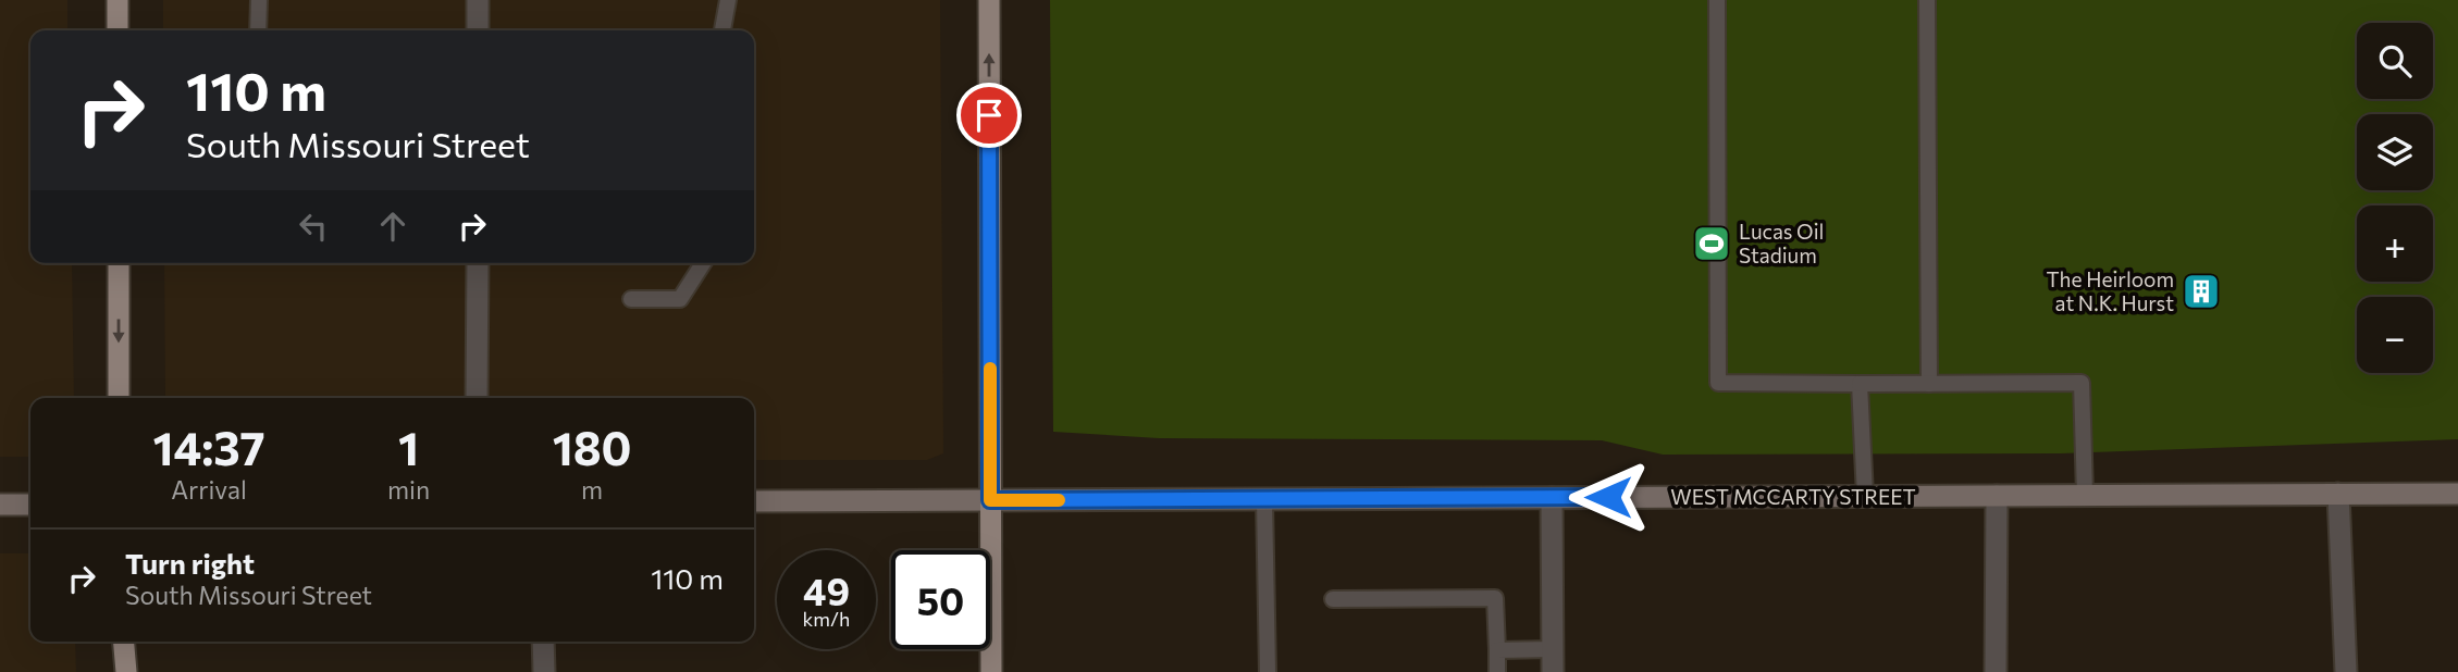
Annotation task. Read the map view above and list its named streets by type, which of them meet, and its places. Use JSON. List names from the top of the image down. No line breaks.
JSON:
{"streets":{"main road":["WEST MCCARTY STREET"]},"places":{"sports":["Lucas Oil Stadium"],"building":["The Heirloom at N.K. Hurst"]},"page":{"map_buttons":["+","−"],"turn":["110 m","South Missouri Street"],"eta":["14:37","Arrival","1","min","180","m"],"list":[{"name":"Turn right","note":"South Missouri Street","value":"110 m"}],"speed":"49 km/h","limit":"50"}}
